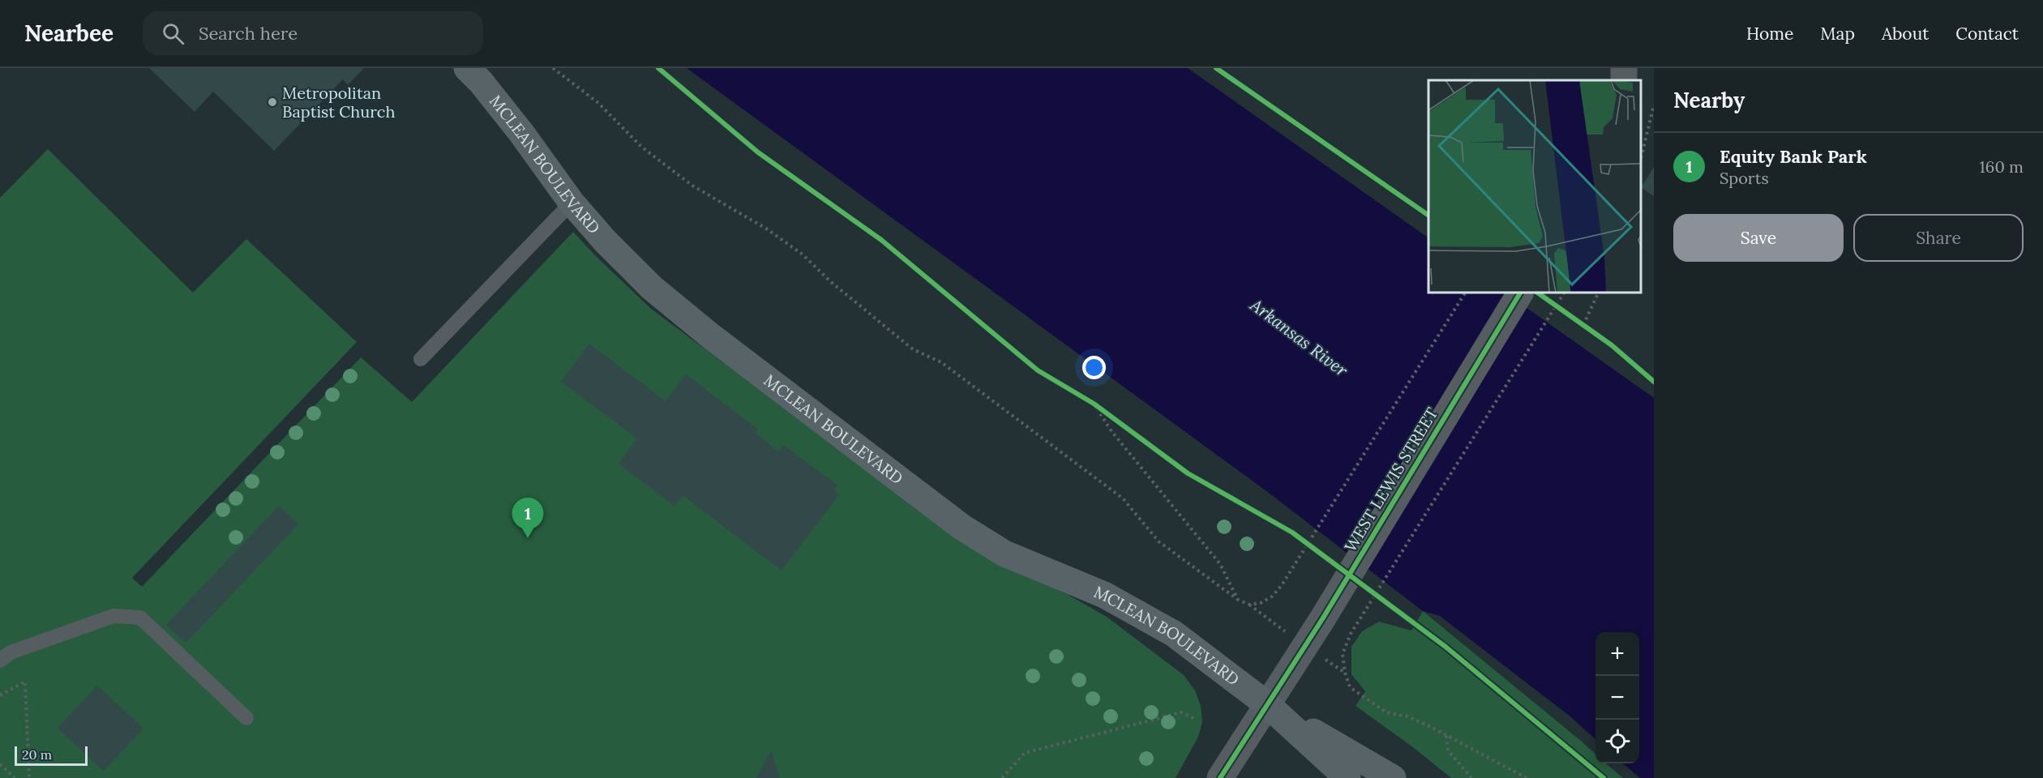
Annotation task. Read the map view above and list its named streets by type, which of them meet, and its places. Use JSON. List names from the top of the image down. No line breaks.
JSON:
{"streets":{"main road":["MCLEAN BOULEVARD"],"street":["WEST LEWIS STREET"]},"crossings":[["MCLEAN BOULEVARD","WEST LEWIS STREET"]],"water":["Arkansas River"],"places":["Metropolitan Baptist Church"],"scale_bar":"20 m","page":{"header":"Nearbee","search":"Search here","nav":["Home","Map","About","Contact"],"heading":"Nearby","list":[{"mark":"1","name":"Equity Bank Park","note":"Sports","value":"160 m"}],"buttons":["Save","Share"],"pins":"1","map_buttons":["+","−"],"scale":"20 m"}}
